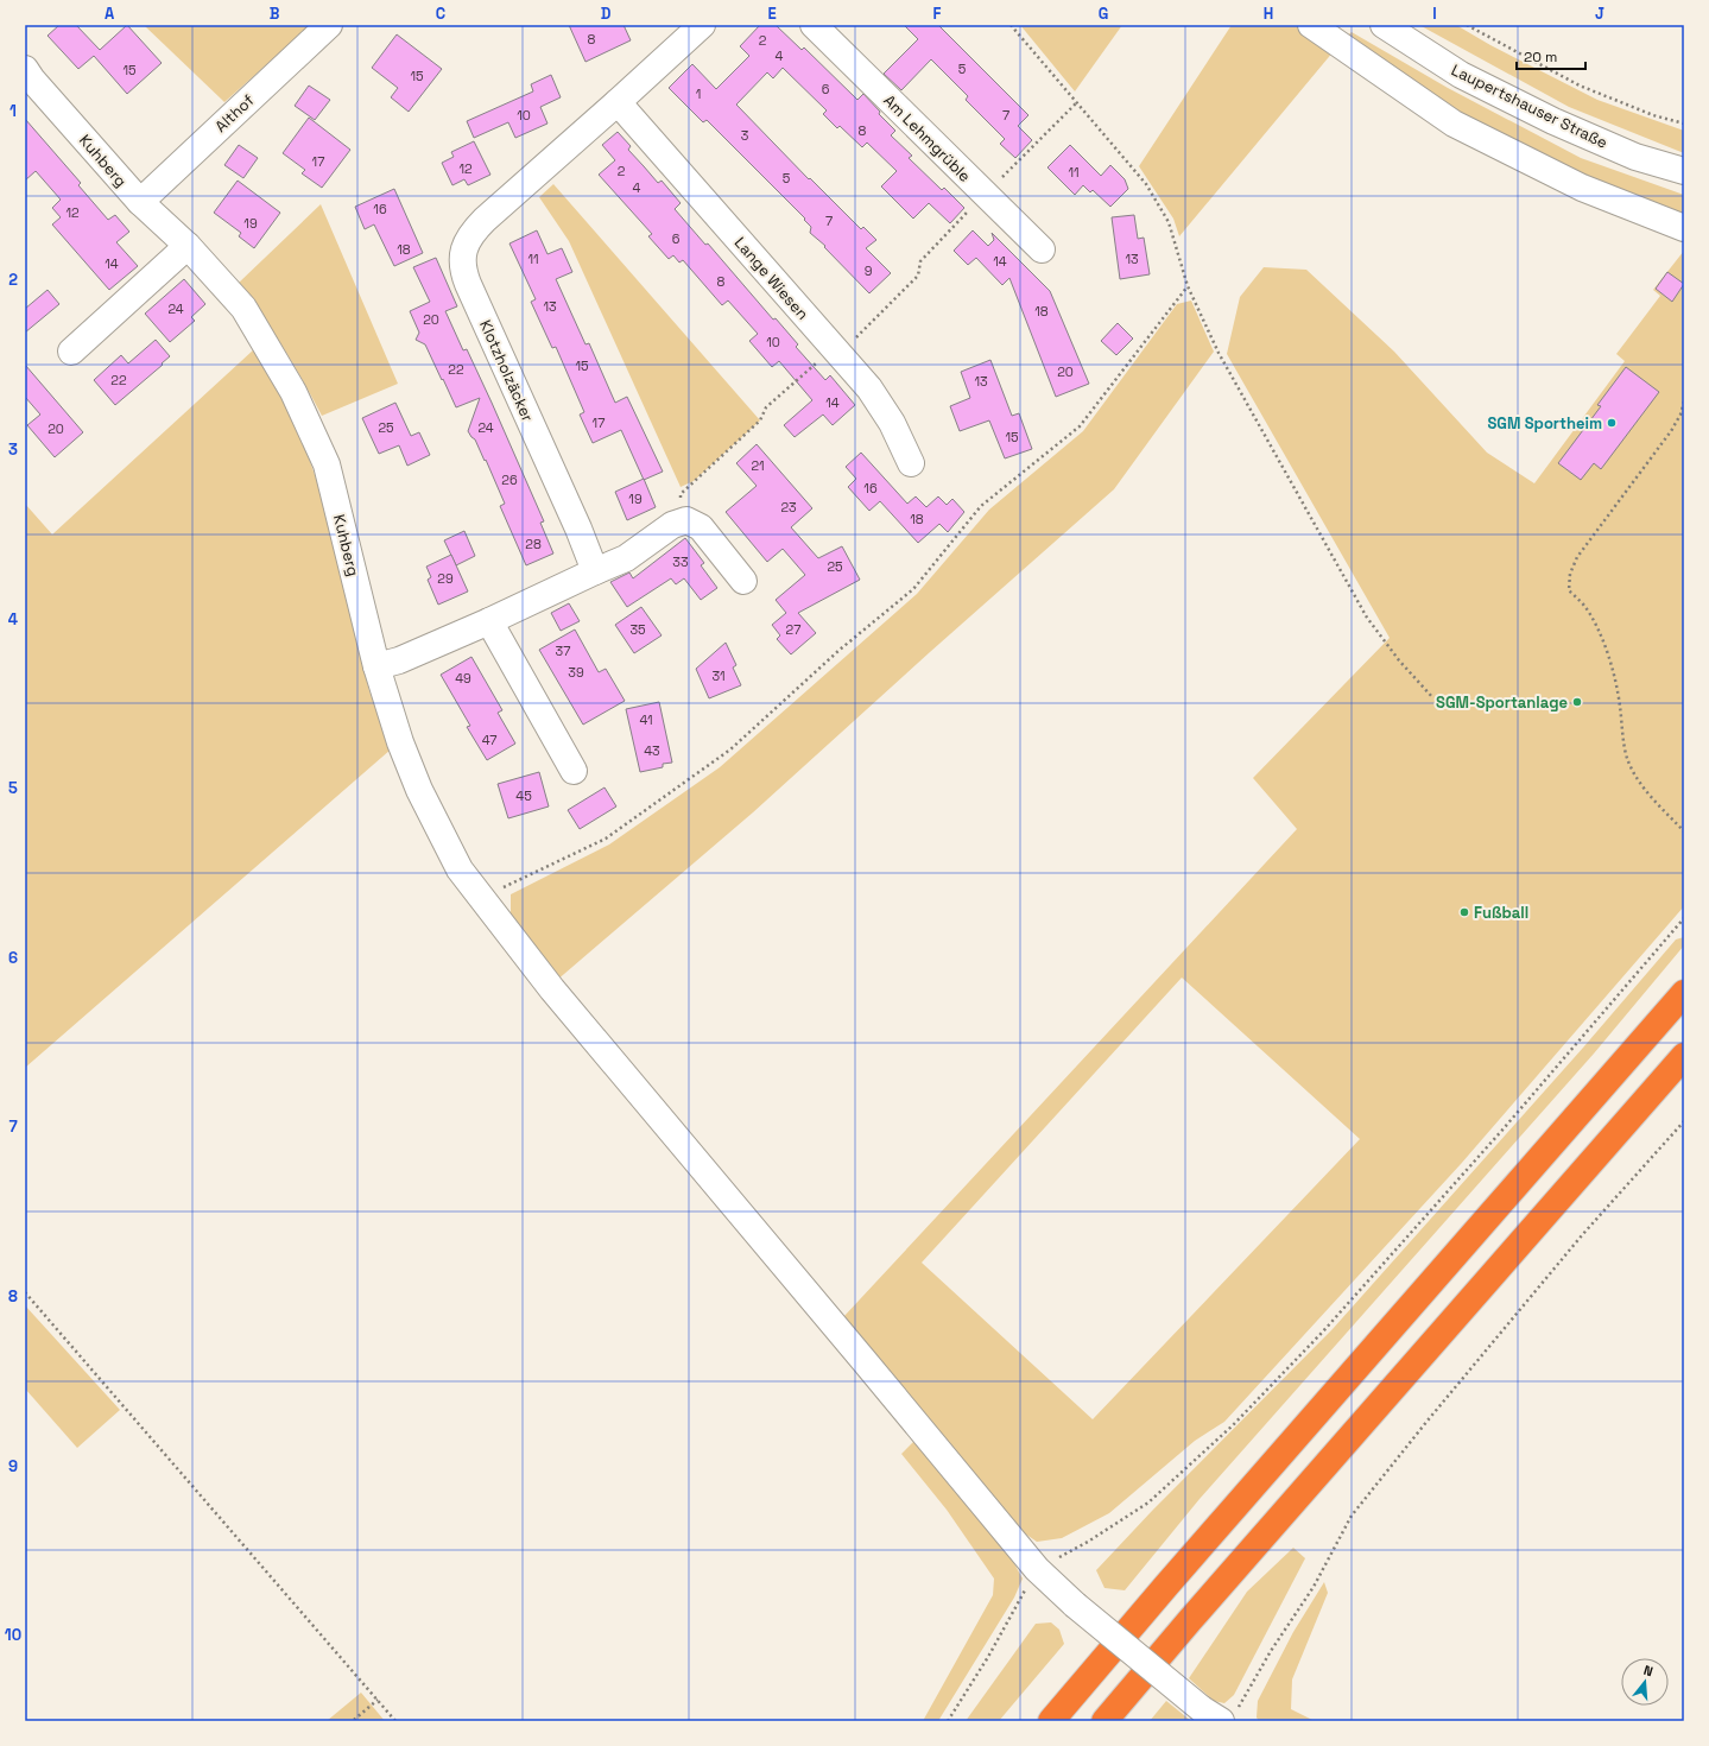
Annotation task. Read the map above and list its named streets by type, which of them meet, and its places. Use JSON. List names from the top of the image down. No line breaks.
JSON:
{"streets":{"street":["Laupertshauser Straße","Althof","Am Lehmgrüble","Kuhberg","Lange Wiesen","Klotzholzäcker"]},"crossings":[["Althof","Kuhberg"],["Lange Wiesen","Klotzholzäcker"]],"places":["SGM Sportheim","SGM-Sportanlage","Fußball"],"house_numbers":["8","2","4","5","15","15","6","1","10","7","8","3","17","12","2","11","5","4","16","12","7","19","6","18","11","13","14","14","9","8","13","24","18","20","10","15","22","20","22","13","14","17","25","24","20","15","21","26","16","19","23","18","28","33","25","29","35","27","37","39","31","49","41","47","43","45"],"scale_bar":"20 m","north":"top","grid":{"columns":["A","B","C","D","E","F","G","H","I","J"],"rows":["1","2","3","4","5","6","7","8","9","10"]}}
